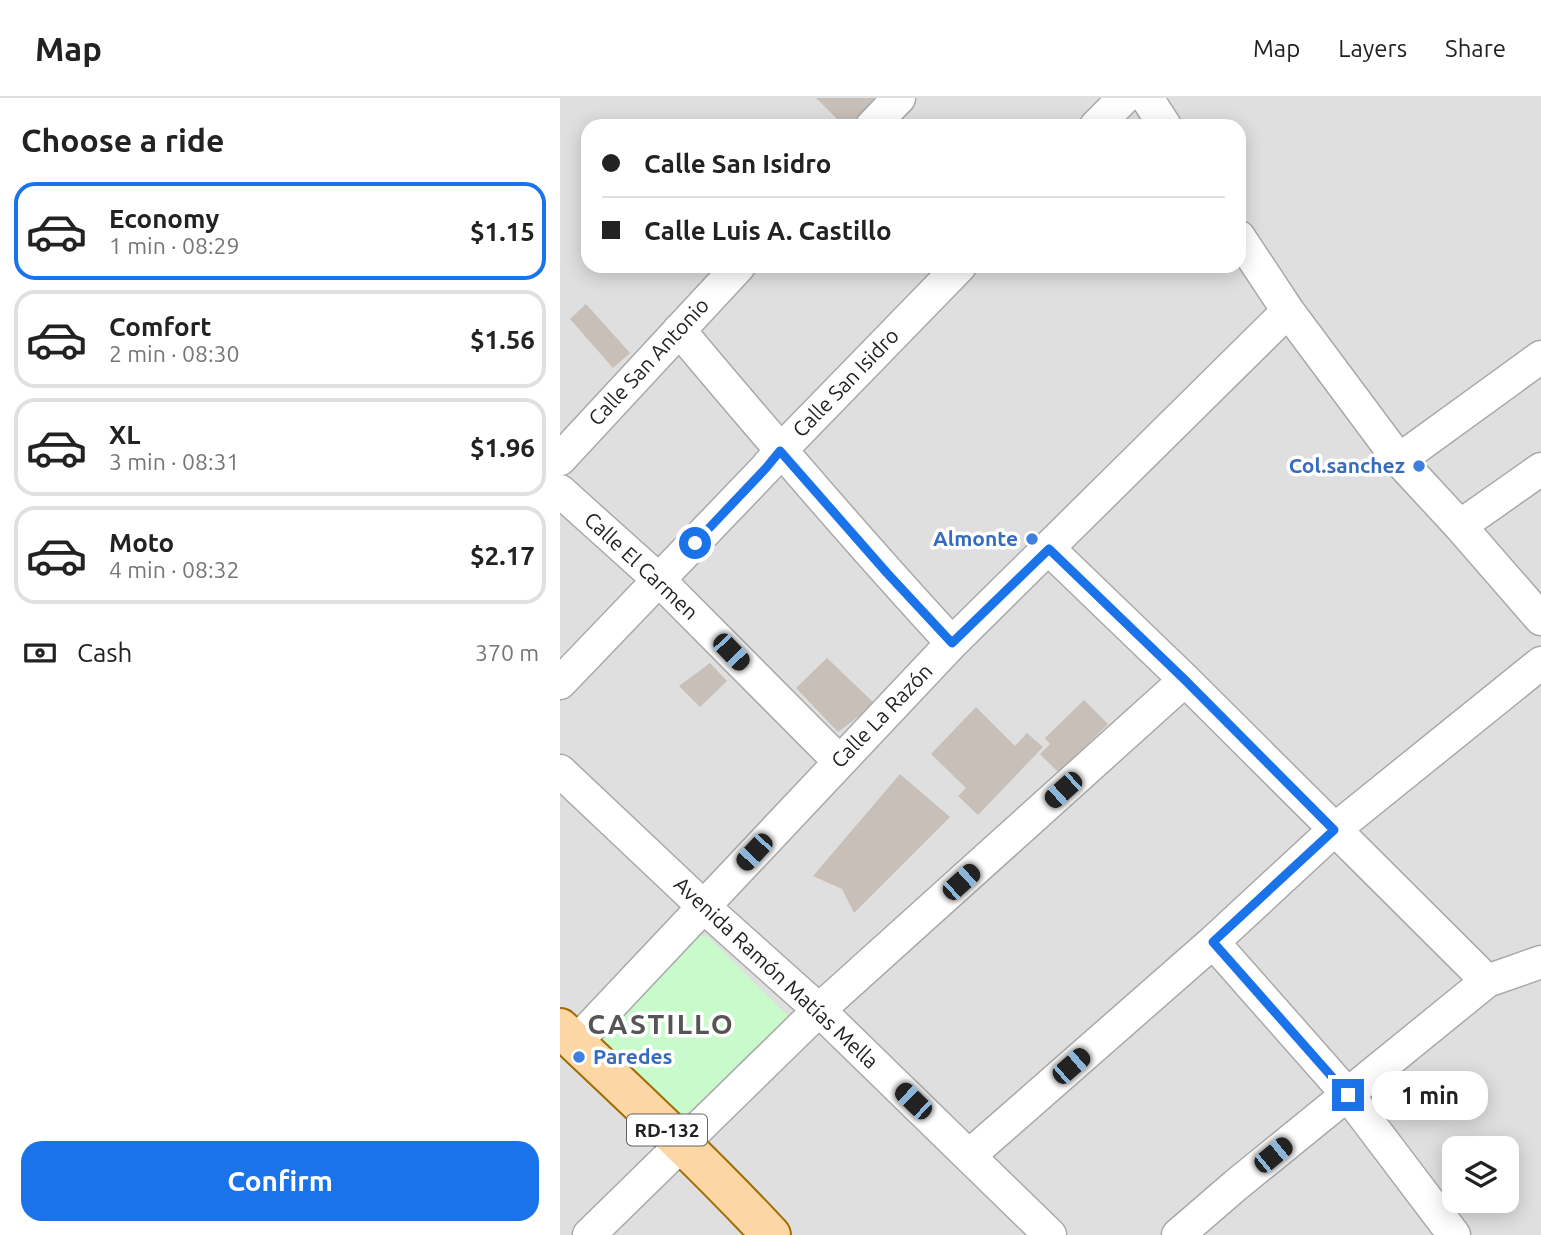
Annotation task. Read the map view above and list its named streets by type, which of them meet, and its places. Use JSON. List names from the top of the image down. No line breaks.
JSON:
{"streets":{"main road":["RD-132"],"street":["Calle San Antonio","Calle San Isidro","Calle El Carmen","Calle La Razón","Avenida Ramón Matías Mella"]},"crossings":[["Calle San Isidro","Calle El Carmen"],["Calle El Carmen","Calle La Razón"],["Calle La Razón","Avenida Ramón Matías Mella"],["Calle La Razón","RD-132"]],"districts":["CASTILLO"],"places":["Col.sanchez","Almonte","Paredes"],"page":{"header":"Map","nav":["Map","Layers","Share"],"heading":"Choose a ride","banner":["Calle San Isidro","Calle Luis A. Castillo"],"list":[{"name":"Economy","note":"1 min · 08:29","value":"$1.15"},{"name":"Comfort","note":"2 min · 08:30","value":"$1.56"},{"name":"XL","note":"3 min · 08:31","value":"$1.96"},{"name":"Moto","note":"4 min · 08:32","value":"$2.17"}],"pay":["Cash","370 m"],"bubble":"1 min","buttons":"Confirm"}}
